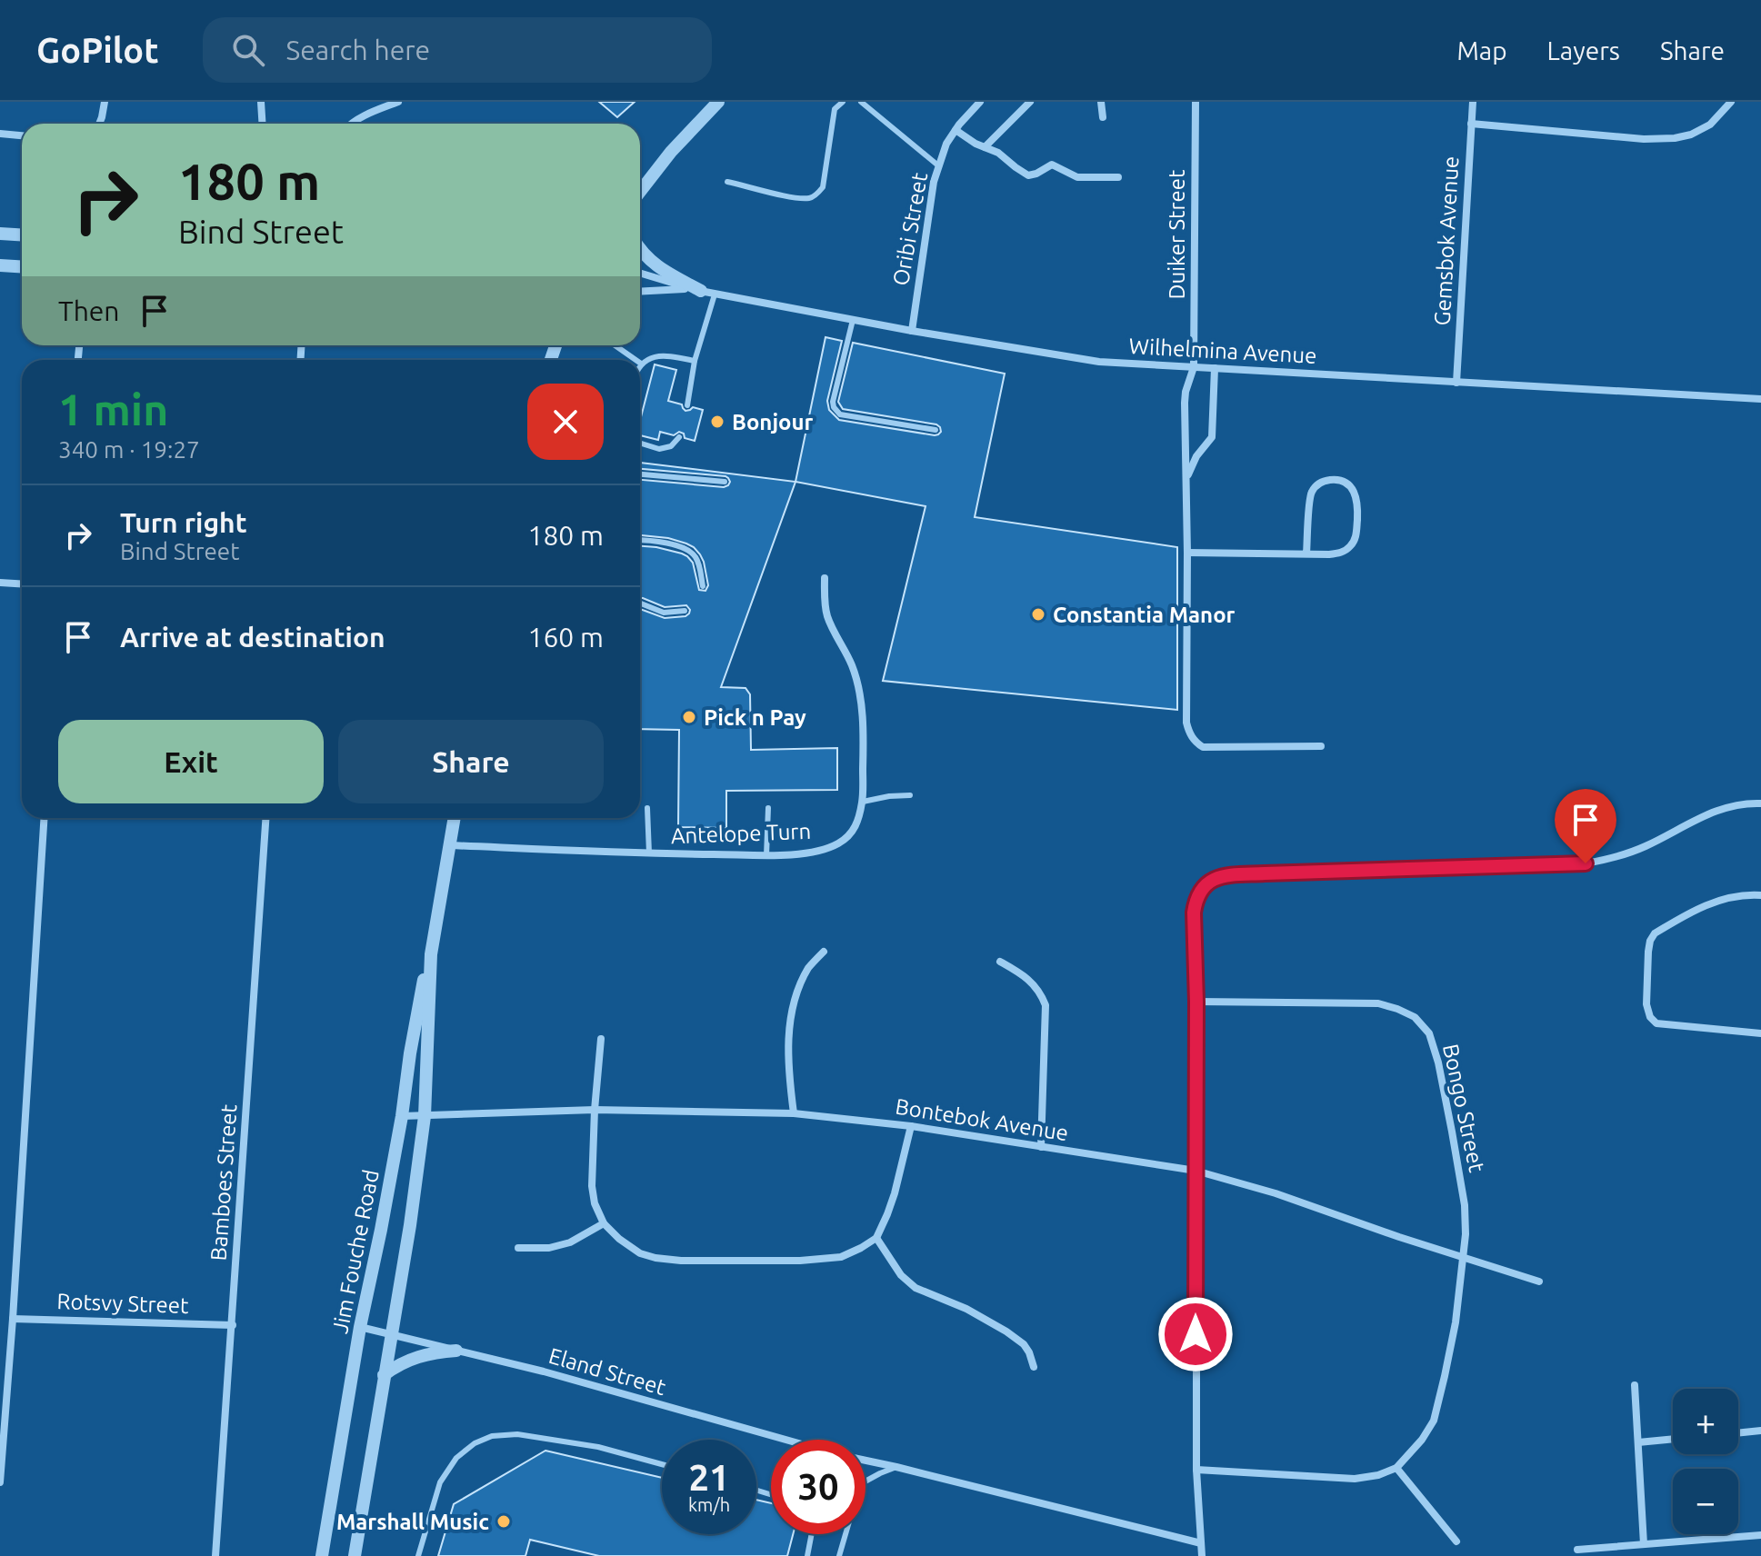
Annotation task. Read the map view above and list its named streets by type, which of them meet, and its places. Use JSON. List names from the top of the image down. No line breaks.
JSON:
{"streets":{"street":["Oribi Street","Duiker Street","Gemsbok Avenue","Wilhelmina Avenue","Antelope Turn","Bongo Street","Bontebok Avenue","Bamboes Street","Jim Fouche Road","Rotsvy Street","Eland Street"]},"crossings":[["Oribi Street","Wilhelmina Avenue"],["Duiker Street","Wilhelmina Avenue"],["Gemsbok Avenue","Wilhelmina Avenue"],["Antelope Turn","Jim Fouche Road"],["Bongo Street","Bontebok Avenue"],["Bontebok Avenue","Jim Fouche Road"],["Bamboes Street","Rotsvy Street"],["Jim Fouche Road","Eland Street"]],"places":["Bonjour","Constantia Manor","Pick n Pay","Marshall Music"],"page":{"header":"GoPilot","search":"Search here","nav":["Map","Layers","Share"],"turn":["180 m","Bind Street"],"then":"Then","heading":["1 min","340 m · 19:27"],"list":[{"name":"Turn right","note":"Bind Street","value":"180 m"},{"name":"Arrive at destination","value":"160 m"}],"buttons":["Exit","Share"],"map_buttons":["+","−"],"speed":"21 km/h","limit":"30"}}
